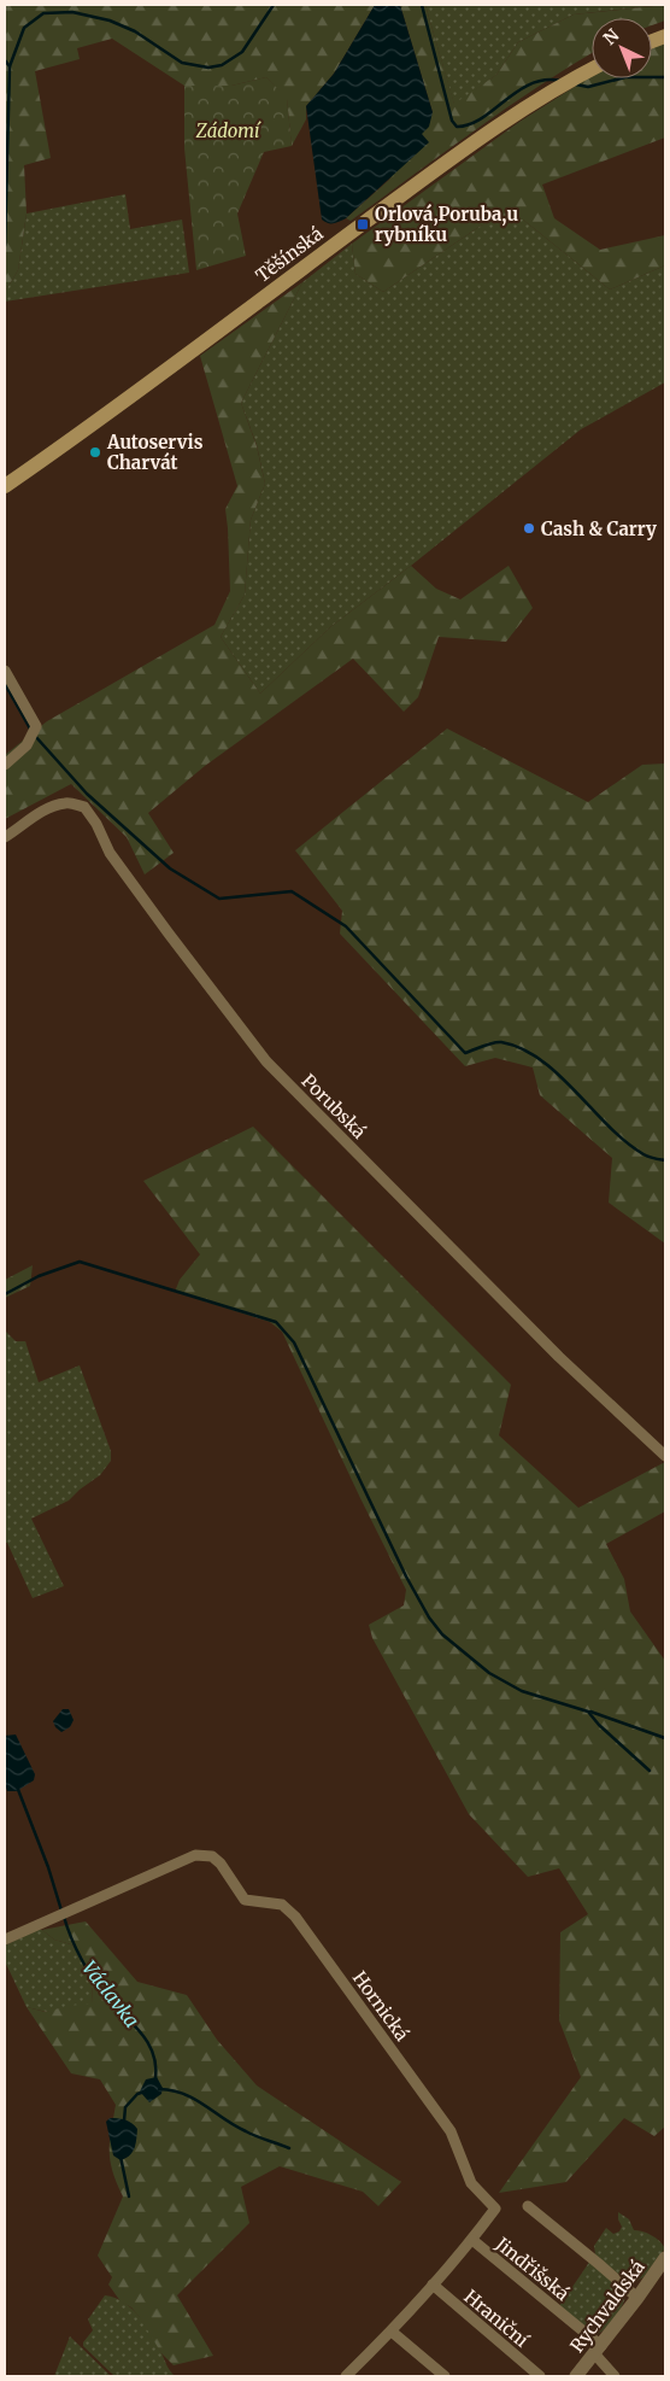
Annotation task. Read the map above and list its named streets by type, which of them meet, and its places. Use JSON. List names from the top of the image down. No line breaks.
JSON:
{"streets":{"main road":["Těšínská"],"street":["Porubská","Hornická","Jindřišská","Rychvaldská","Hraniční"]},"crossings":[["Hornická","Jindřišská"],["Hornická","Hraniční"],["Jindřišská","Rychvaldská"]],"water":["Václavka"],"parks":["Zádomí"],"places":{"transit":["Orlová,Poruba,u rybníku"],"other":["Autoservis Charvát","Cash & Carry"]},"north":"top left"}
